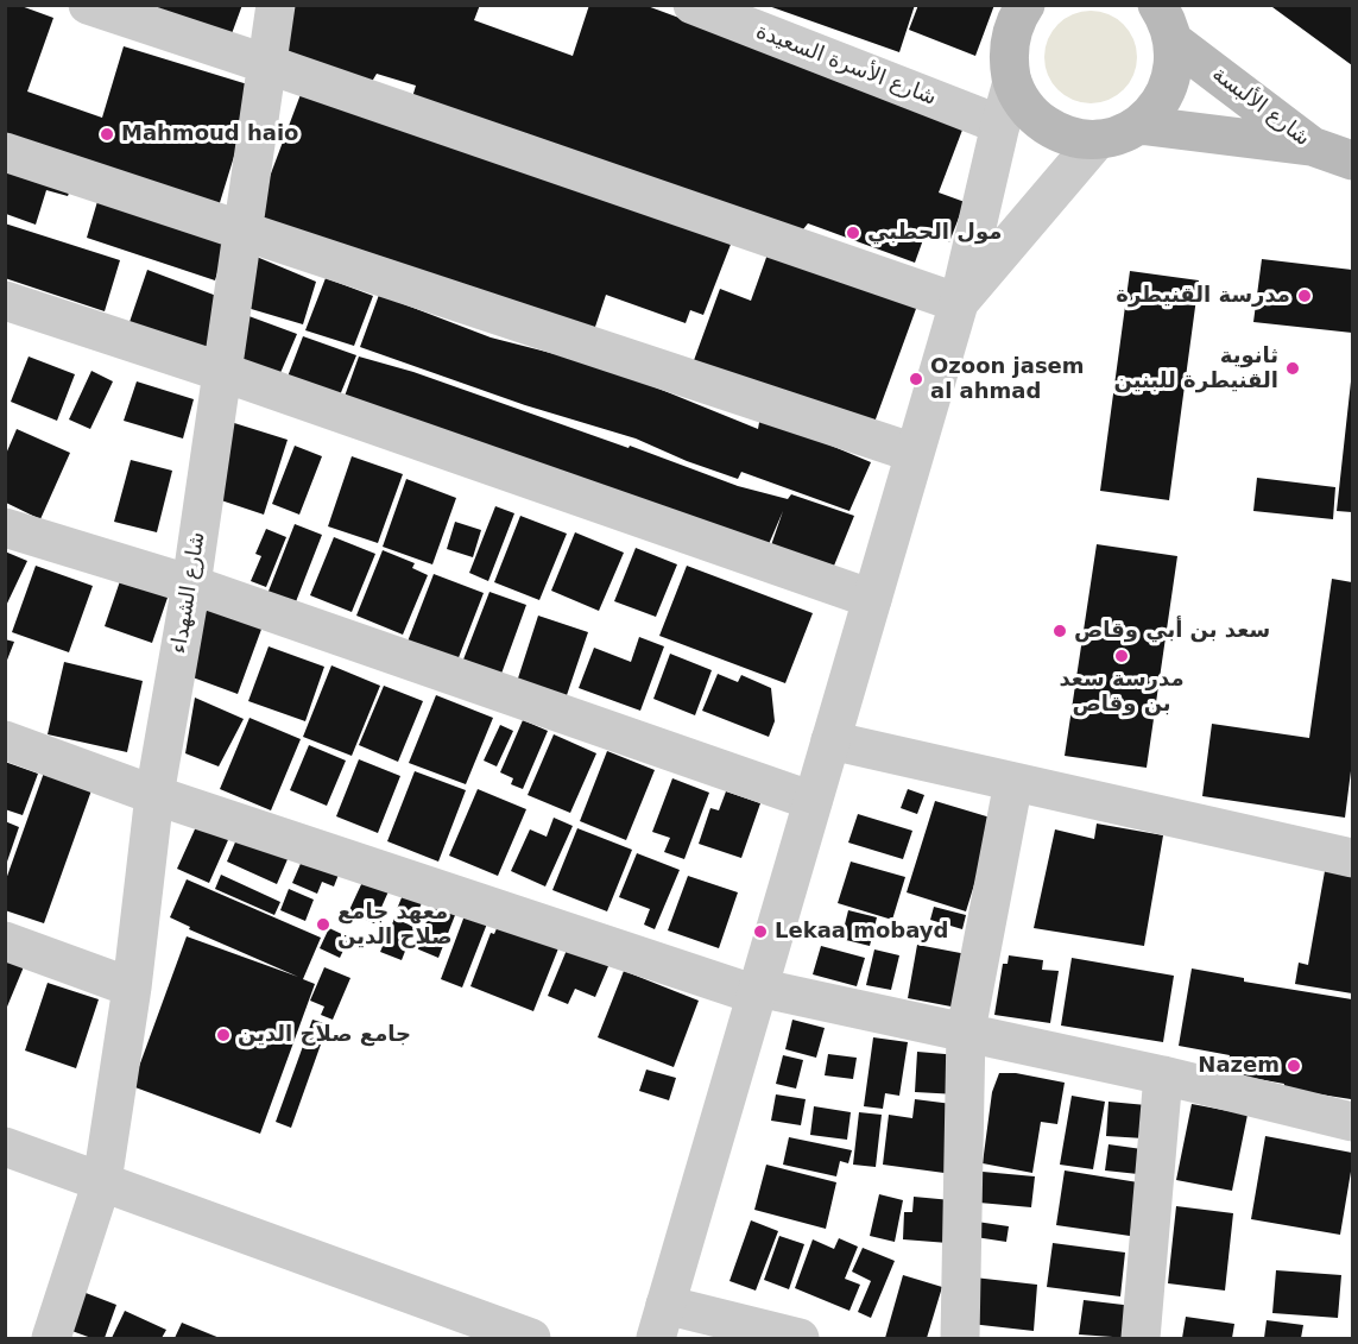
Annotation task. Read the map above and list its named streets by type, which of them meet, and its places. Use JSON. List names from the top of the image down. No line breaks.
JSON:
{"streets":{"main road":["شارع الألبسة"],"street":["شارع الأسرة السعيدة","شارع الشهداء"]},"places":["Mahmoud haio","مول الحطبي","مدرسة القنيطرة","ثانوية القنيطرة للبنين","Ozoon jasem al ahmad","سعد بن أبي وقاص","مدرسة سعد بن وقاص","معهد جامع صلاح الدين","Lekaa mobayd","جامع صلاح الدين","Nazem"]}
